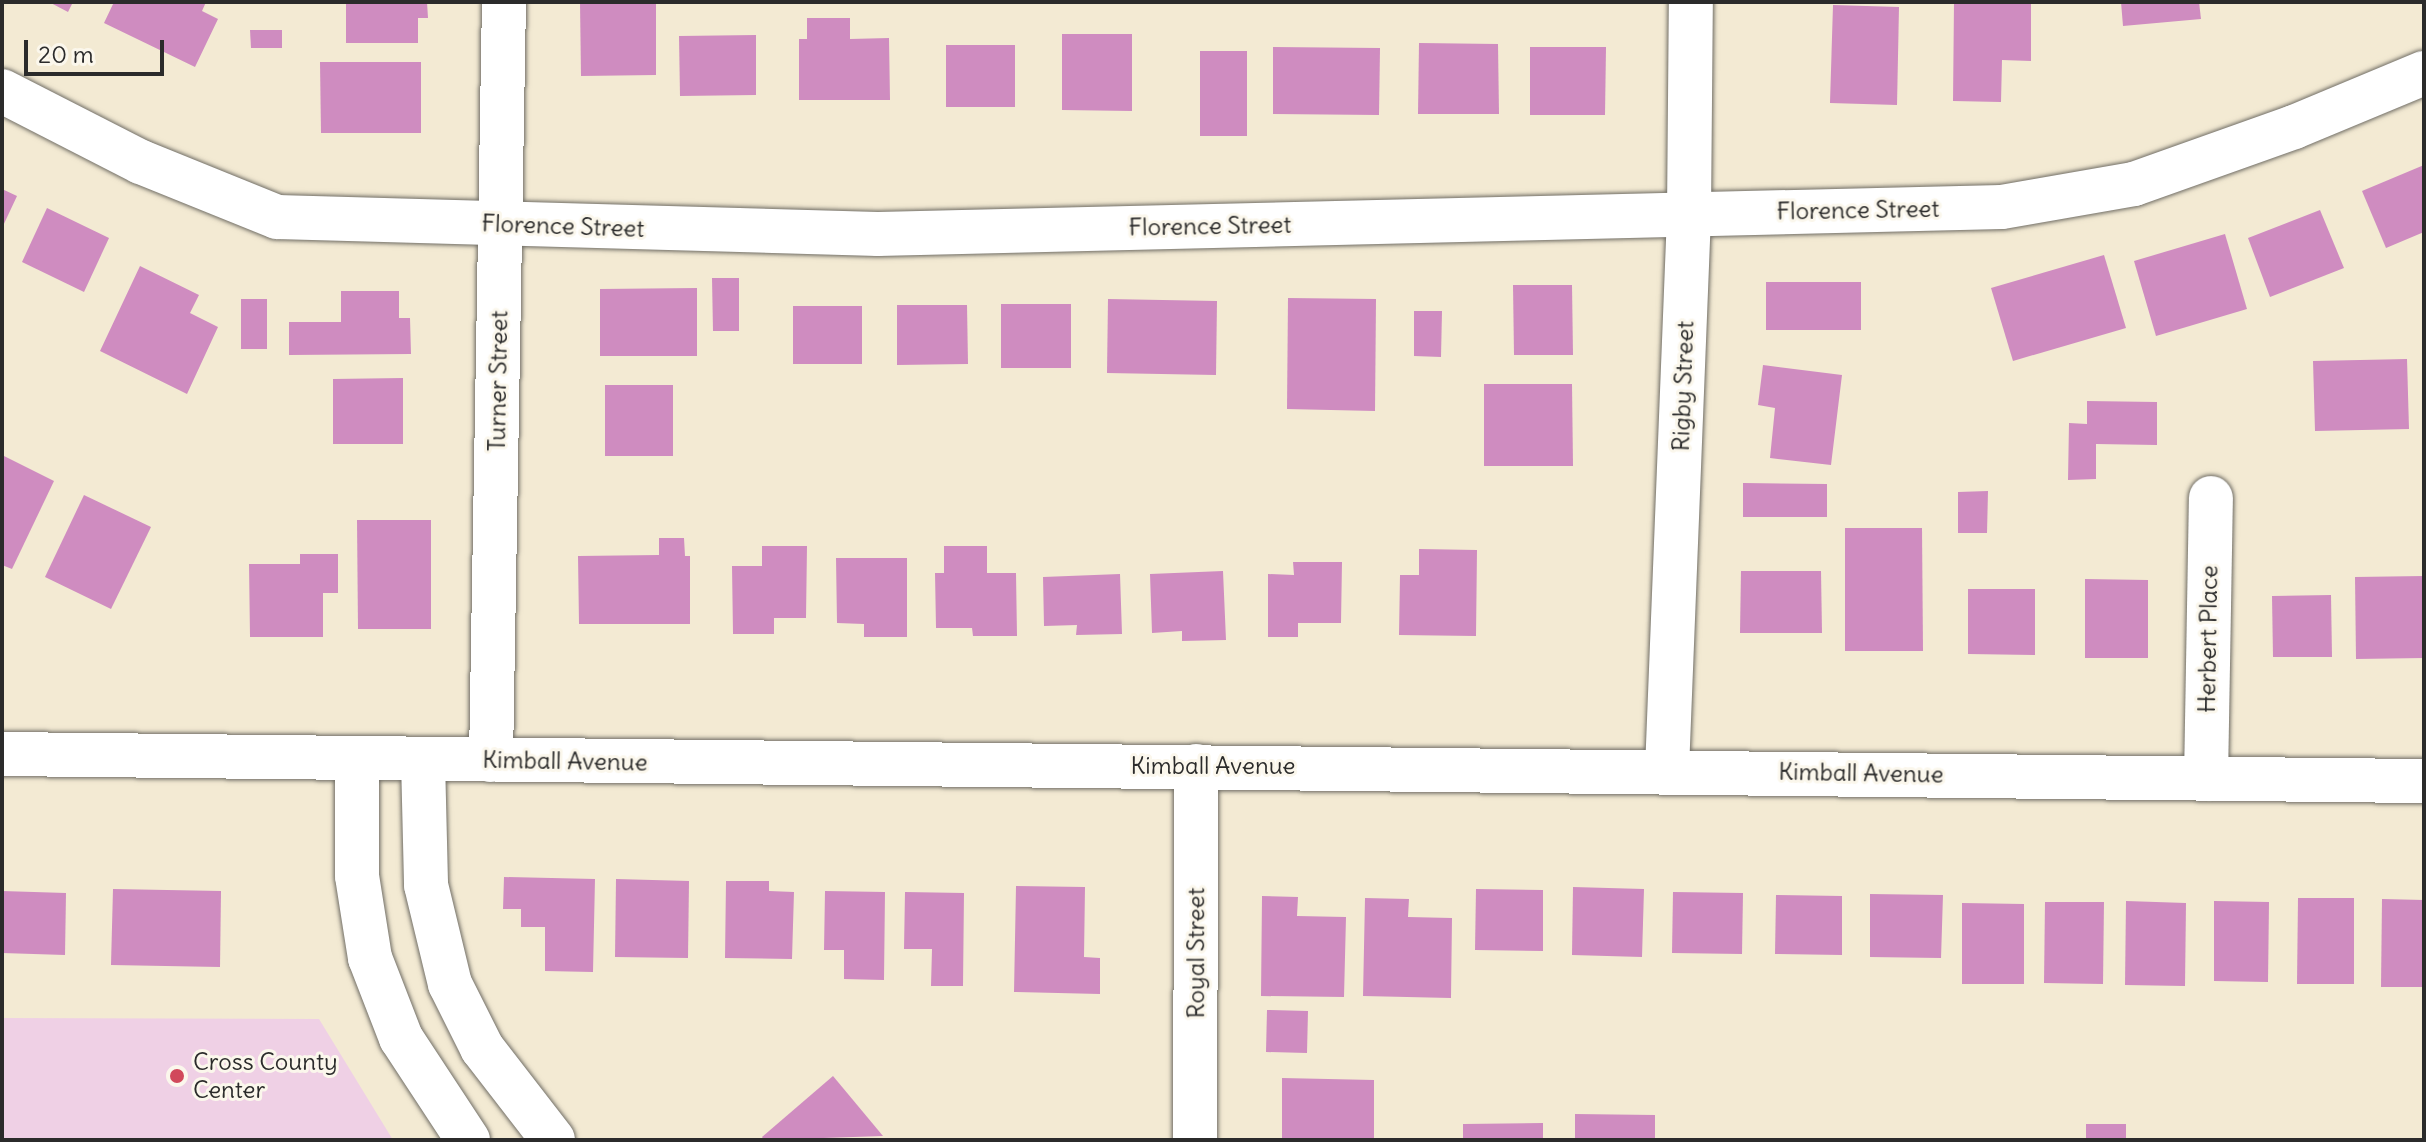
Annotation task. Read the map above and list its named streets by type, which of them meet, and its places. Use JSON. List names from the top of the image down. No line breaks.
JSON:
{"streets":{"street":["Florence Street","Turner Street","Rigby Street","Herbert Place","Kimball Avenue","Royal Street"]},"crossings":[["Florence Street","Turner Street"],["Florence Street","Rigby Street"],["Turner Street","Kimball Avenue"],["Rigby Street","Kimball Avenue"],["Herbert Place","Kimball Avenue"],["Kimball Avenue","Royal Street"]],"places":["Cross County Center"],"scale_bar":"20 m"}
